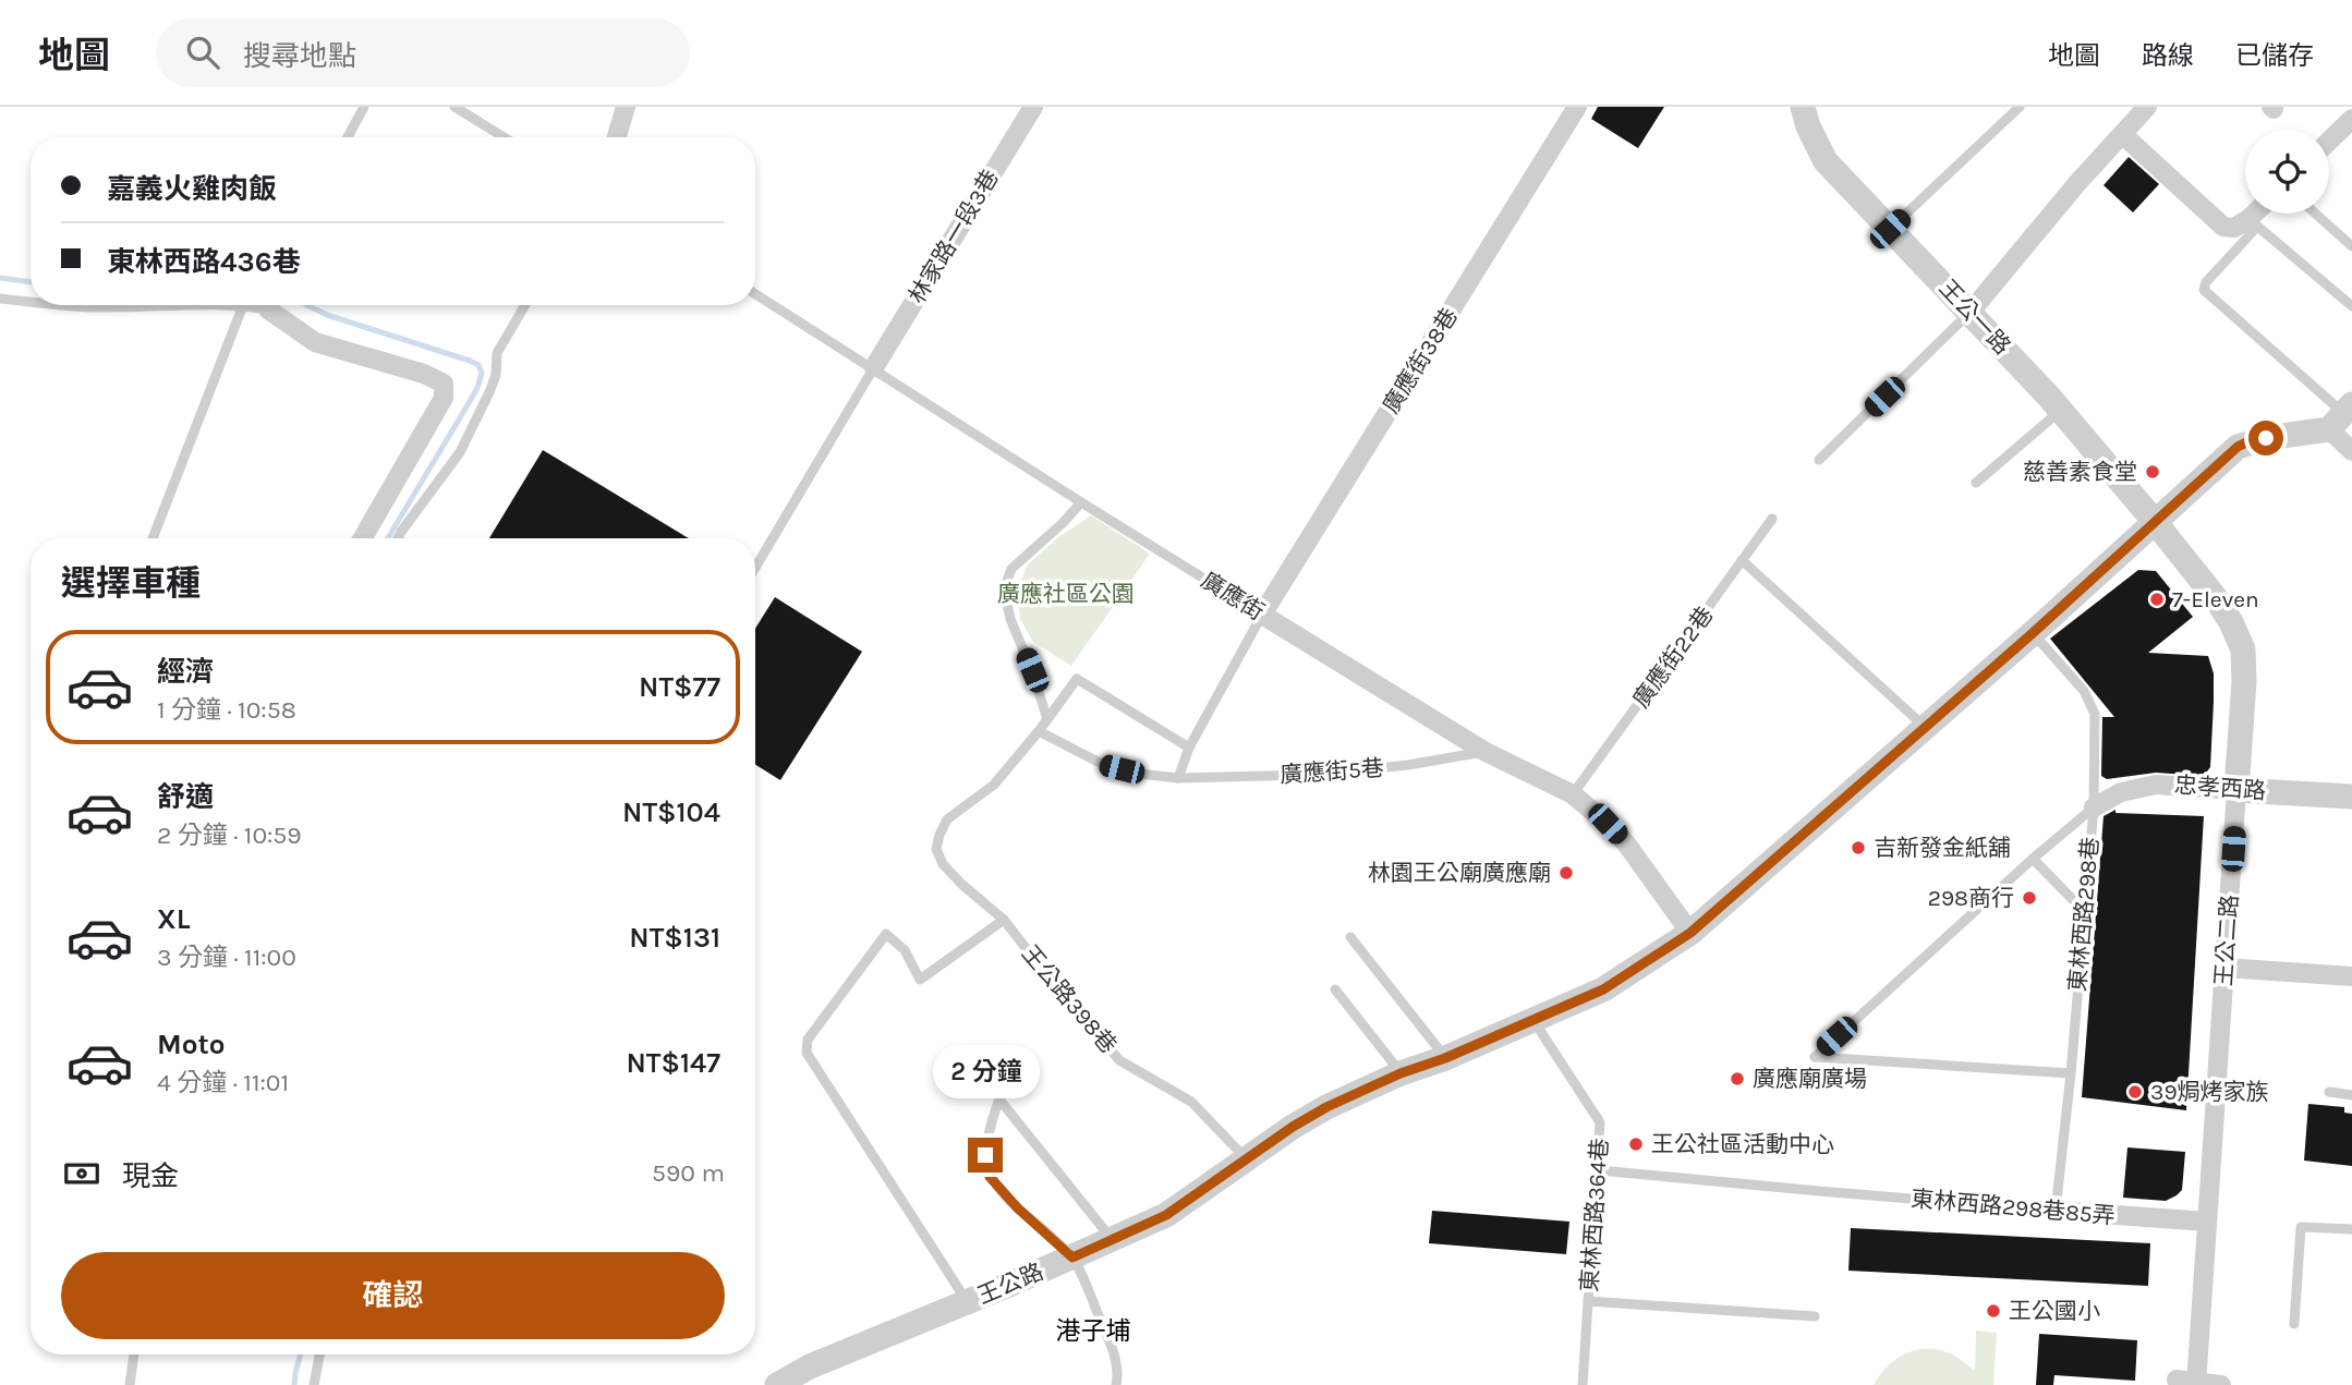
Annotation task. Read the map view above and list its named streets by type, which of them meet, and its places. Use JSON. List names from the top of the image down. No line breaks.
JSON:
{"streets":{"street":["林家路一段3巷","王公一路","廣應街38巷","廣應街","忠孝西路","王公二路","東林西路298巷85弄","王公路"],"lane":["廣應街22巷","廣應街5巷","東林西路298巷","王公路398巷","東林西路364巷"]},"crossings":[["林家路一段3巷","廣應街"],["王公一路","王公二路"],["王公一路","王公路"],["廣應街38巷","廣應街"],["廣應街","廣應街22巷"],["廣應街","廣應街5巷"],["廣應街","王公路"],["忠孝西路","東林西路298巷"],["忠孝西路","王公二路"],["東林西路298巷","東林西路298巷85弄"],["王公二路","東林西路298巷85弄"],["王公二路","王公路"],["王公路398巷","王公路"],["東林西路298巷85弄","東林西路364巷"],["東林西路364巷","王公路"]],"districts":["港子埔"],"parks":["廣應社區公園"],"places":["慈善素食堂","7-Eleven","吉新發金紙舖","林園王公廟廣應廟","298商行","廣應廟廣場","39焗烤家族","王公社區活動中心","王公國小"],"page":{"header":"地圖","search":"搜尋地點","nav":["地圖","路線","已儲存"],"banner":["嘉義火雞肉飯","東林西路436巷"],"heading":"選擇車種","list":[{"name":"經濟","note":"1 分鐘 · 10:58","value":"NT$77"},{"name":"舒適","note":"2 分鐘 · 10:59","value":"NT$104"},{"name":"XL","note":"3 分鐘 · 11:00","value":"NT$131"},{"name":"Moto","note":"4 分鐘 · 11:01","value":"NT$147"}],"bubble":"2 分鐘","pay":["現金","590 m"],"buttons":"確認"}}
